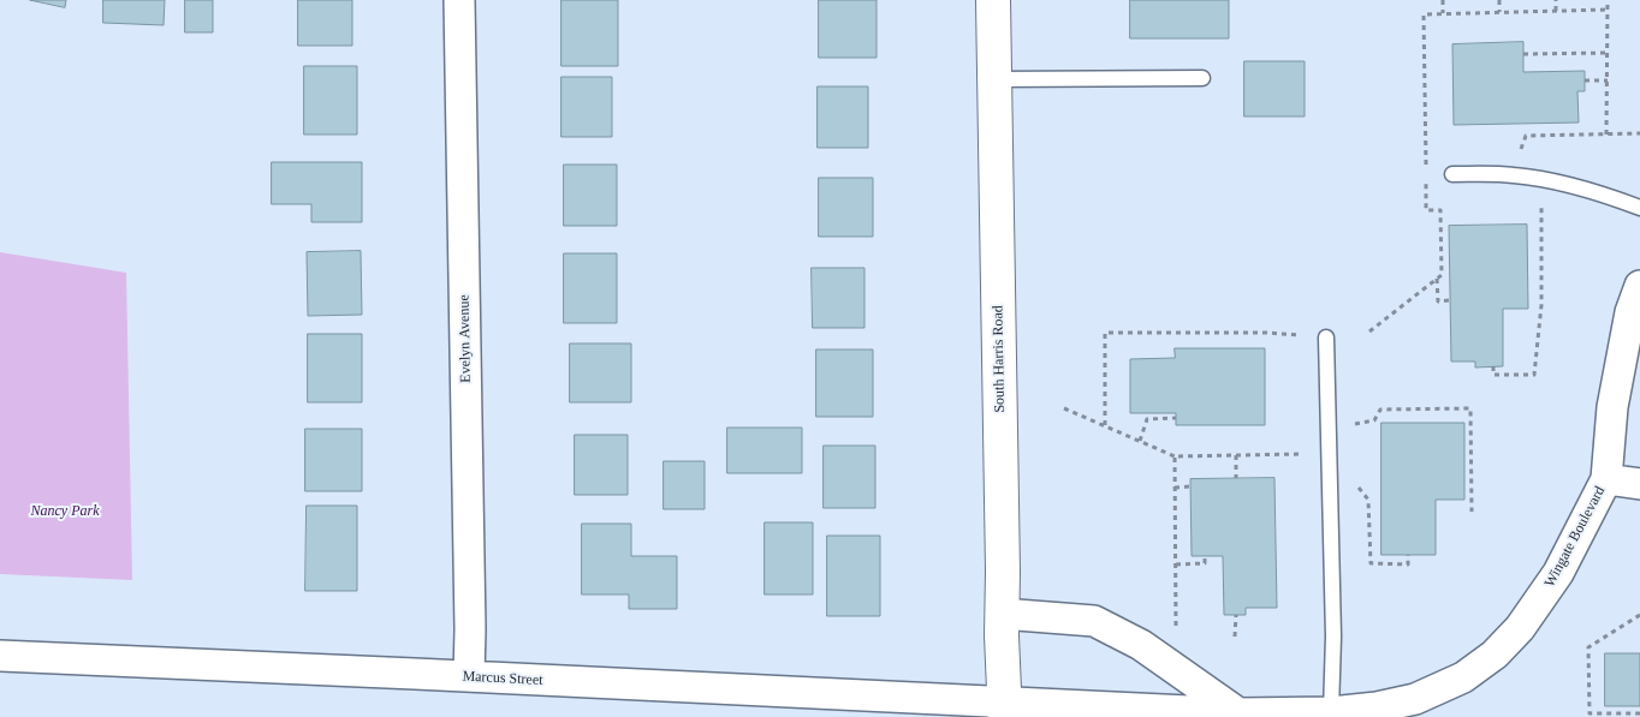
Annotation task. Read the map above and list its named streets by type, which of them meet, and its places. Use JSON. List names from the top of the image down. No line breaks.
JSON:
{"streets":{"main road":["South Harris Road"],"street":["Evelyn Avenue","Wingate Boulevard","Marcus Street"]},"crossings":[["Evelyn Avenue","Marcus Street"],["South Harris Road","Wingate Boulevard"],["South Harris Road","Marcus Street"],["Wingate Boulevard","Marcus Street"]],"parks":["Nancy Park"]}
